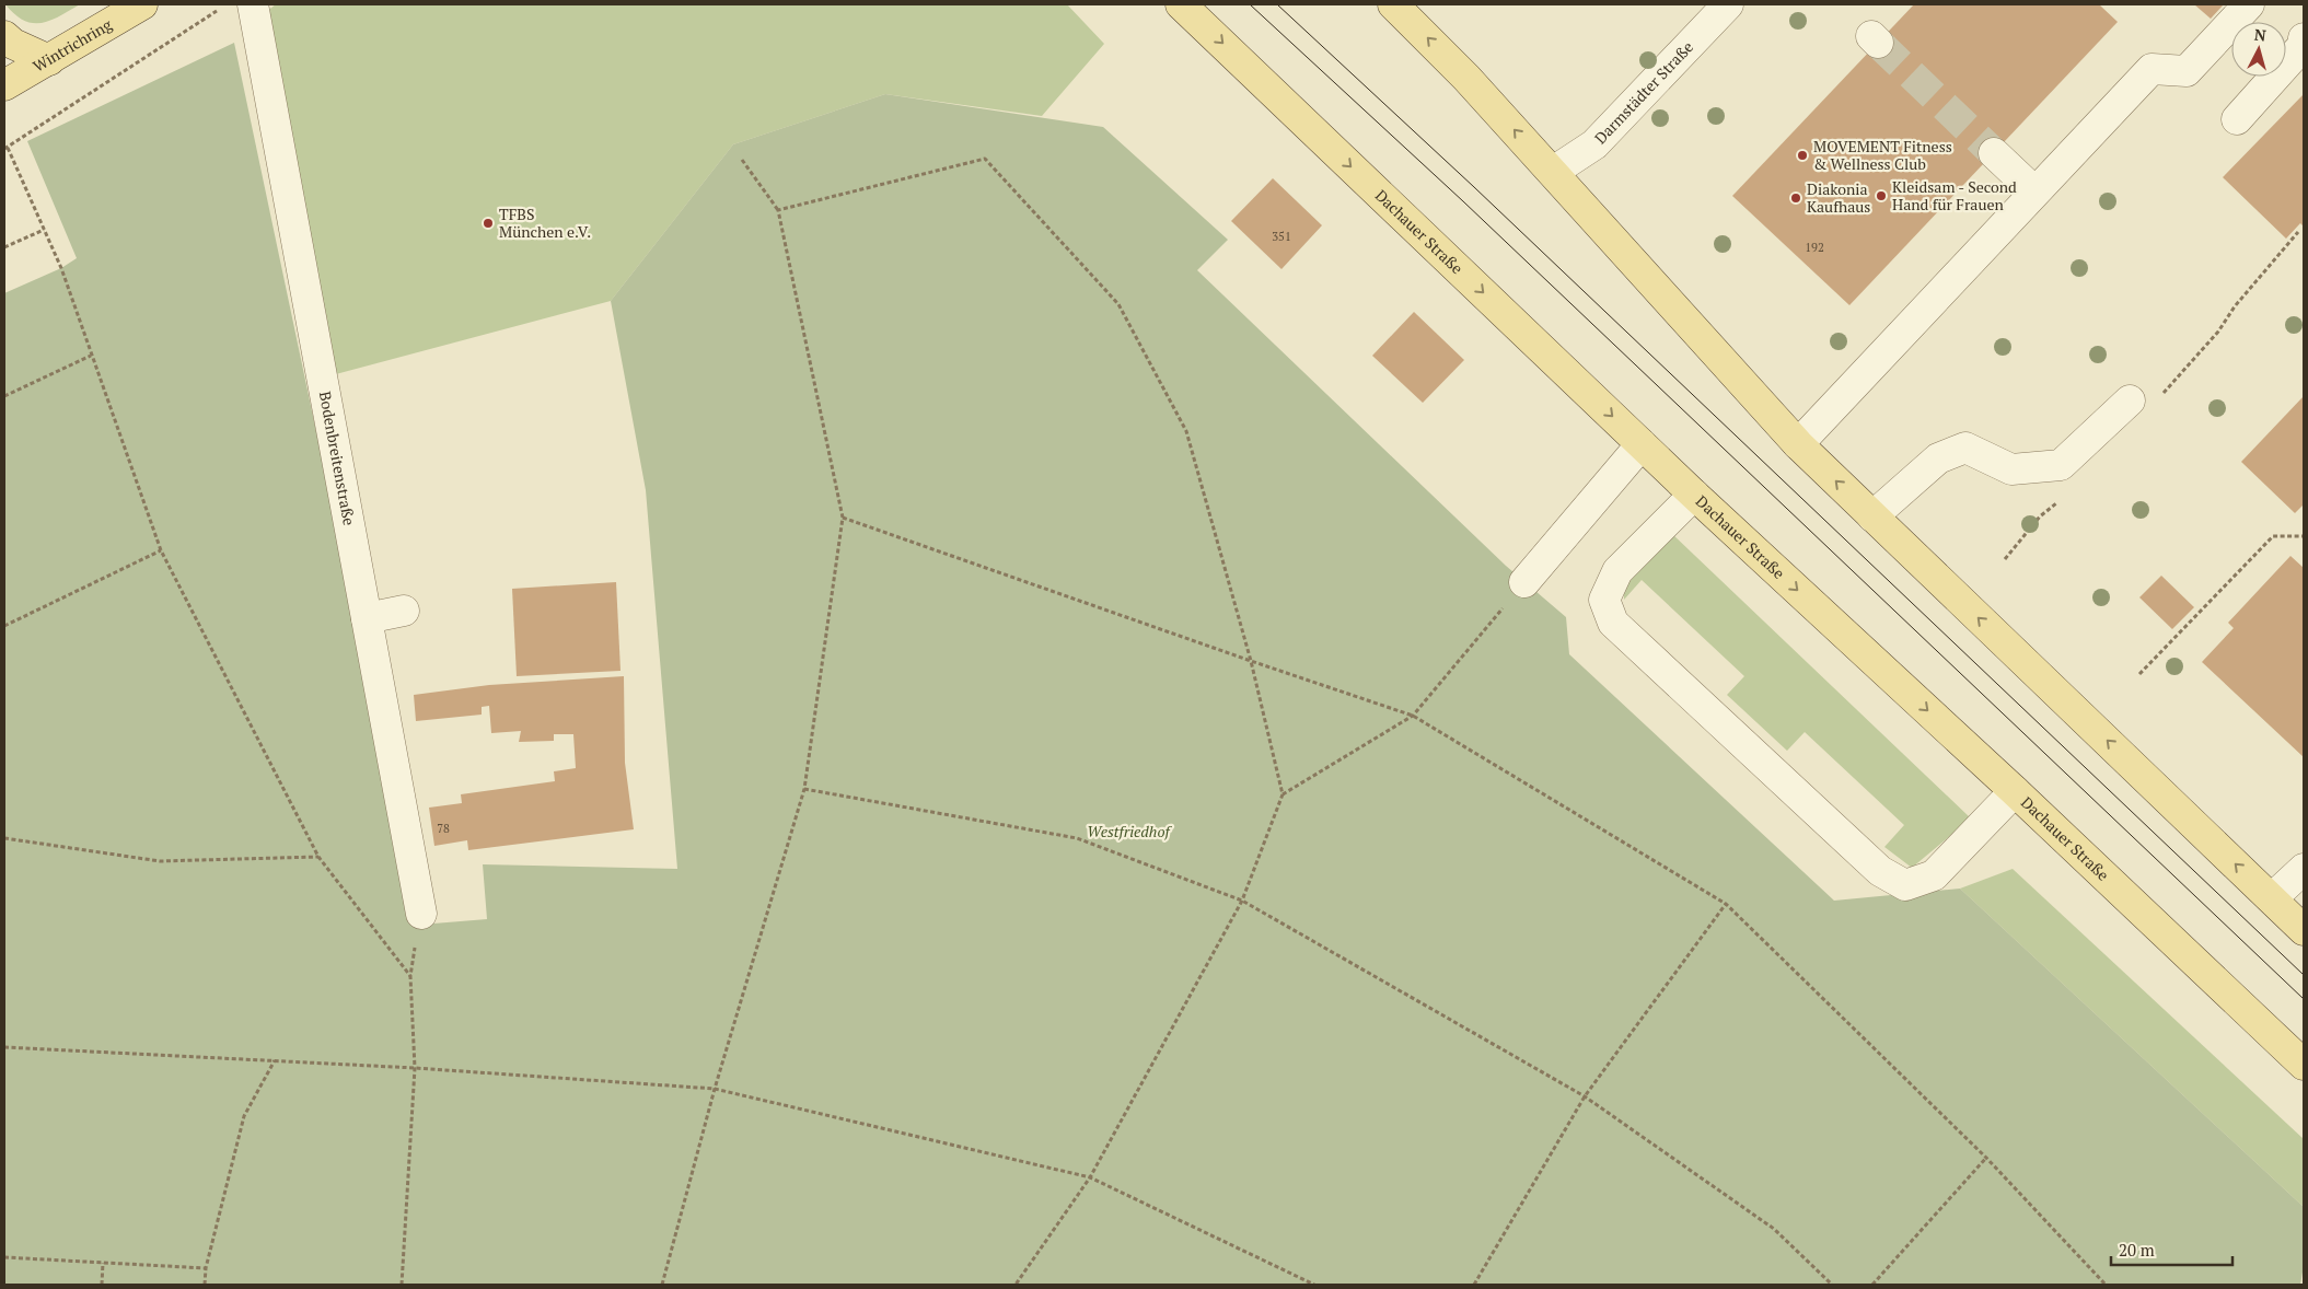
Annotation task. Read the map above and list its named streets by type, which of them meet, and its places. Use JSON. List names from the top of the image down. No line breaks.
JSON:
{"streets":{"main road":["Wintrichring","Dachauer Straße"],"street":["Darmstädter Straße","Bodenbreitenstraße"]},"parks":["Westfriedhof"],"places":["MOVEMENT Fitness & Wellness Club","Kleidsam - Second Hand für Frauen","Diakonia Kaufhaus","TFBS München e.V."],"house_numbers":["351","192","78"],"scale_bar":"20 m","north":"top"}
